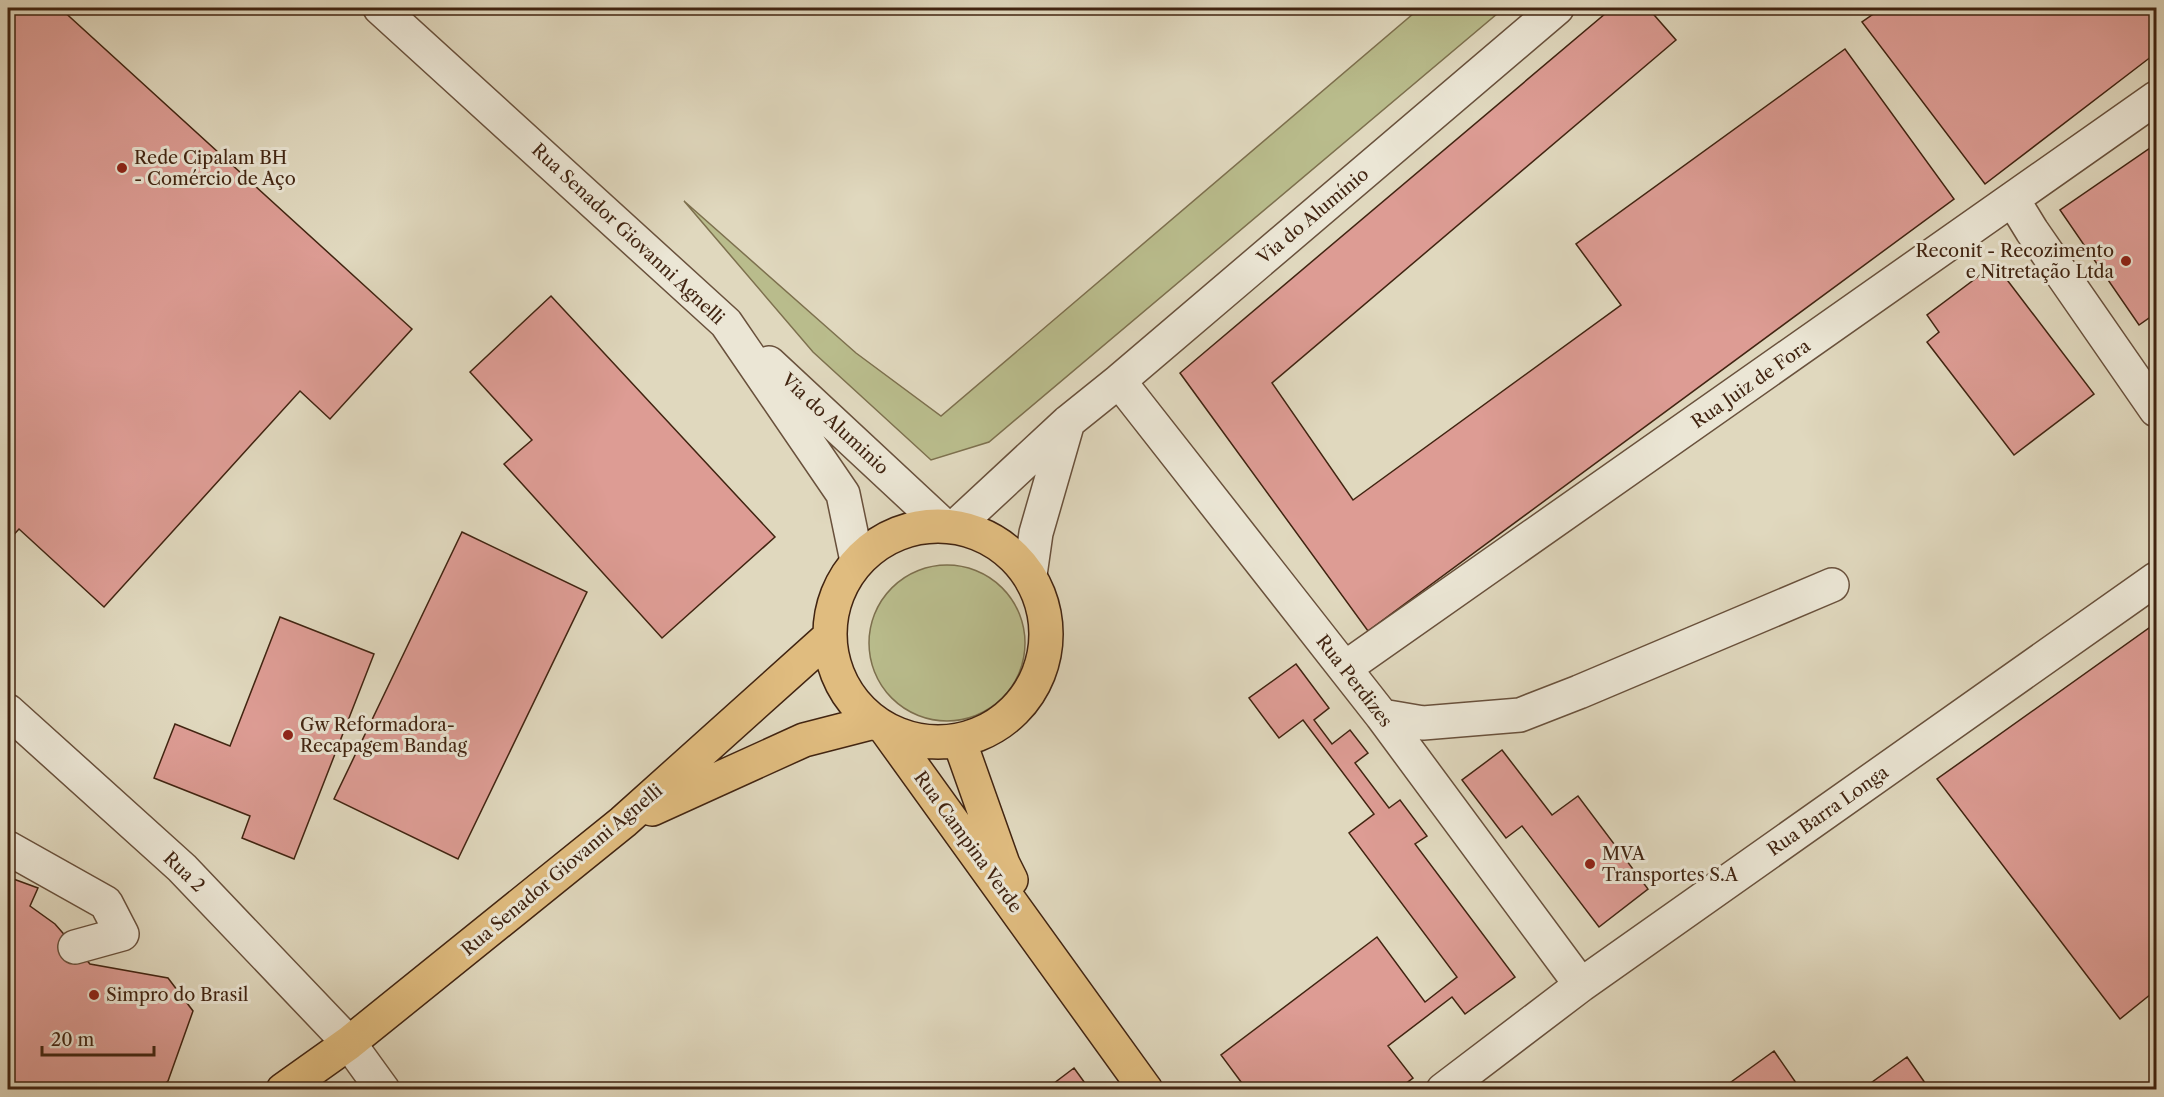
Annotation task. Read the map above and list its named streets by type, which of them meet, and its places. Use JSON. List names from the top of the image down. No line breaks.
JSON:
{"streets":{"main road":["Rua Senador Giovanni Agnelli","Rua Campina Verde"],"street":["Via do Alumínio","Rua Juiz de Fora","Via do Aluminio","Rua Perdizes","Rua Barra Longa","Rua 2"]},"crossings":[["Via do Alumínio","Via do Aluminio"],["Via do Alumínio","Rua Perdizes"],["Via do Alumínio","Rua Campina Verde"],["Rua Senador Giovanni Agnelli","Via do Aluminio"],["Rua Senador Giovanni Agnelli","Rua Campina Verde"],["Rua Senador Giovanni Agnelli","Rua 2"],["Rua Juiz de Fora","Rua Perdizes"],["Via do Aluminio","Rua Campina Verde"],["Rua Perdizes","Rua Barra Longa"]],"places":["Rede Cipalam BH - Comércio de Aço","Reconit - Recozimento e Nitretação Ltda","Gw Reformadora- Recapagem Bandag","MVA Transportes S.A","Simpro do Brasil"],"scale_bar":"20 m"}
